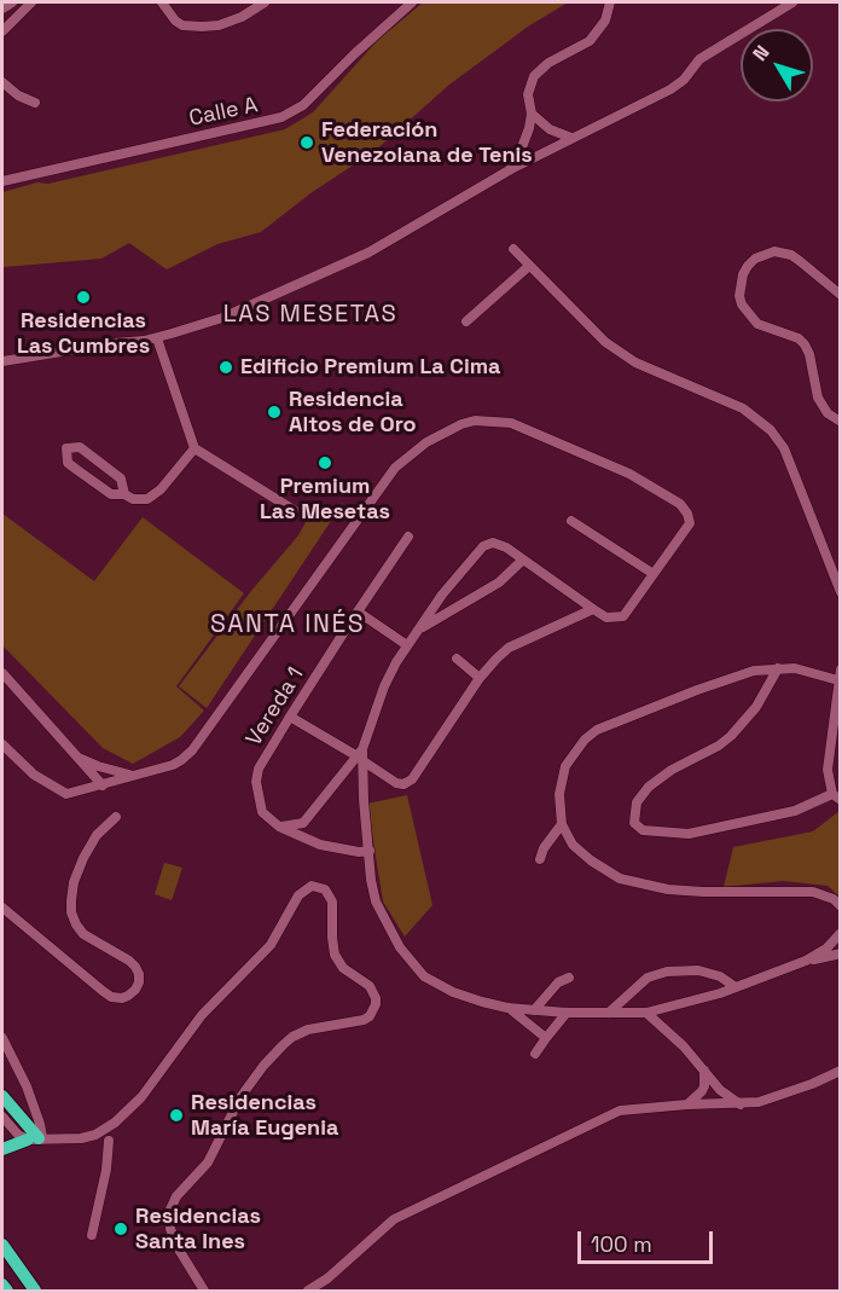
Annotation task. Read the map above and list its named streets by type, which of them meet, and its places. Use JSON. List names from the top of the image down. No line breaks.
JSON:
{"streets":{"street":["Calle A","Vereda 1"]},"districts":["LAS MESETAS","SANTA INÉS"],"places":["Federación Venezolana de Tenis","Residencias Las Cumbres","Edificio Premium La Cima","Residencia Altos de Oro","Premium Las Mesetas","Residencias María Eugenia","Residencias Santa Ines"],"scale_bar":"100 m","north":"top left"}
